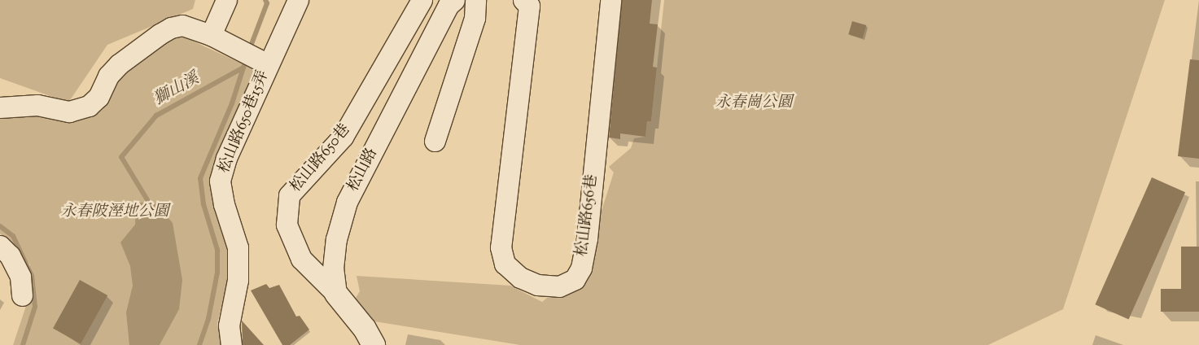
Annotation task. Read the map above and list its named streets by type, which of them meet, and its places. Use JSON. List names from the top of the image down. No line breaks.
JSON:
{"streets":{"street":["松山路650巷15弄","松山路650巷","松山路","松山路656巷"]},"crossings":[["松山路650巷","松山路"]],"water":["獅山溪"],"parks":["永春崗公園","永春陂溼地公園"]}
